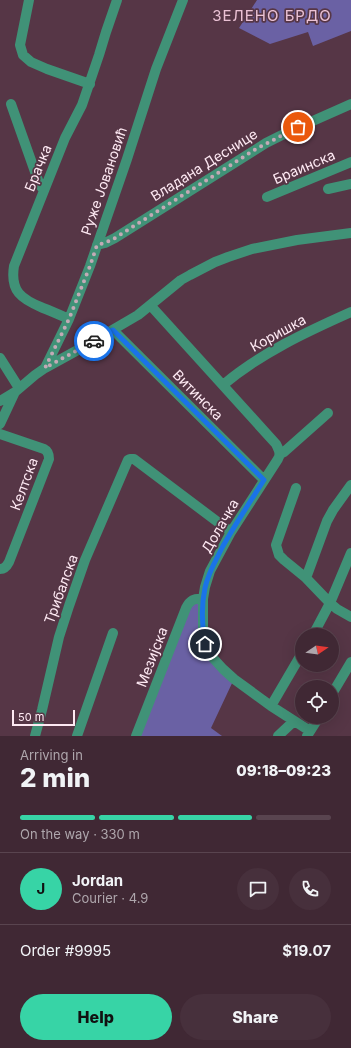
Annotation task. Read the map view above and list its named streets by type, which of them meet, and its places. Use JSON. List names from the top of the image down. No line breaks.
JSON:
{"streets":{"street":["Владана Деснице","Браинска","Брачка","Руже Јовановић","Коришка","Витинска","Келтска","Долачка","Трибалска","Мезијска"]},"crossings":[["Владана Деснице","Руже Јовановић"],["Брачка","Руже Јовановић"],["Витинска","Долачка"],["Долачка","Трибалска"],["Долачка","Мезијска"]],"districts":["ЗЕЛЕНО БРДО"],"scale_bar":"50 m","north":"right","page":{"scale":"50 m","heading":["2 min","Arriving in","09:18–09:23"],"panel":["Jordan","Courier · 4.9","Order #9995","$19.07"],"bar":"On the way · 330 m","round":"J","buttons":["Help","Share"]}}
